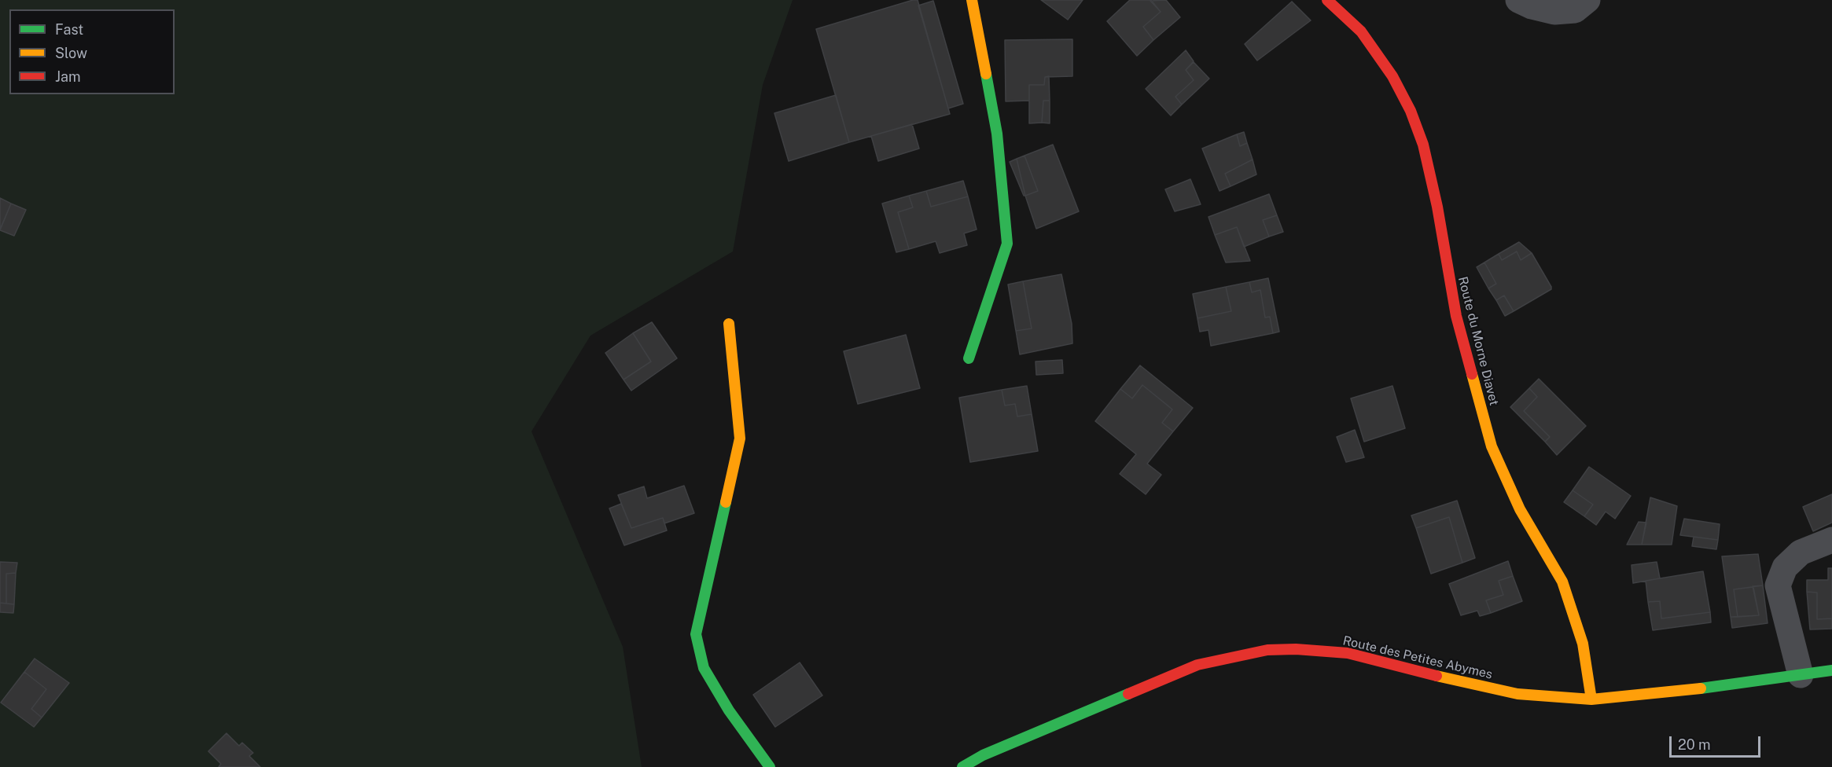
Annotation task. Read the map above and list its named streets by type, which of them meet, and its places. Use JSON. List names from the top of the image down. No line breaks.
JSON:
{"streets":{"street":["Route du Morne Diavet","Route des Petites Abymes"]},"crossings":[["Route du Morne Diavet","Route des Petites Abymes"]],"legend":["Fast","Slow","Jam"],"scale_bar":"20 m"}
